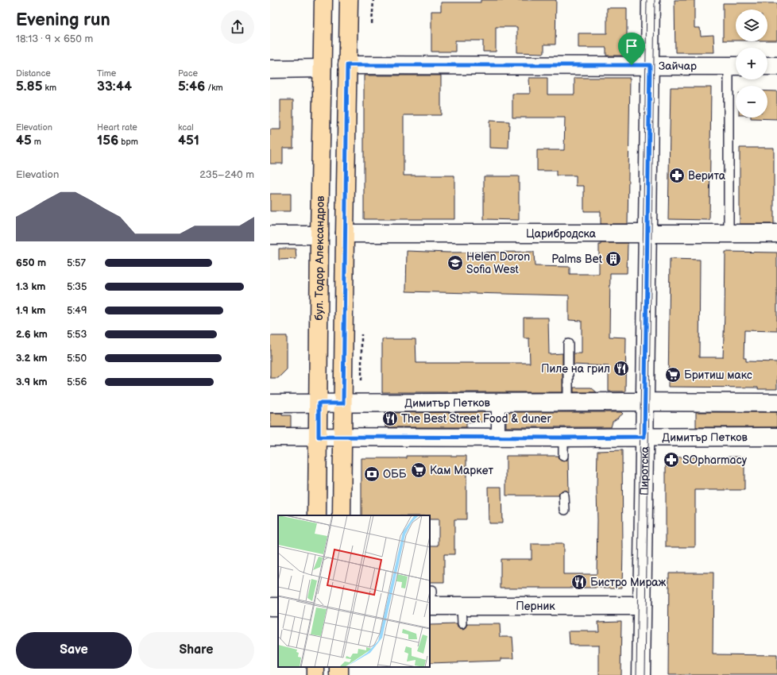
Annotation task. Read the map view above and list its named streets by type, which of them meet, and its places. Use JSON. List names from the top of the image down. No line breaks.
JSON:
{"streets":{"main road":["бул. Тодор Александров"],"street":["Зайчар","Царибродска","Димитър Петков","Пиротска","Перник"]},"crossings":[["Зайчар","Пиротска"],["Царибродска","Пиротска"],["бул. Тодор Александров","Димитър Петков"],["Димитър Петков","Пиротска"],["Пиротска","Перник"]],"places":{"pharmacy":["Верита","SOpharmacy"],"building":["Palms Bet"],"school or university":["Helen Doron Sofia West"],"restaurant":["Пиле на грил","The Best Street Food & duner","Бистро Мираж"],"supermarket":["Бритиш макс","Кам Маркет"],"bank":["ОББ"]},"page":{"heading":["Evening run","18:13 · 9 × 650 m"],"map_buttons":["+","−"],"stats":[["Distance","5.85 km"],["Time","33:44"],["Pace","5:46 /km"],["Elevation","45 m"],["Heart rate","156 bpm"],["kcal","451"]],"chart":["Elevation","235–240 m"],"list":[{"name":"650 m","note":"5:57"},{"name":"1.3 km","note":"5:35"},{"name":"1.9 km","note":"5:49"},{"name":"2.6 km","note":"5:53"},{"name":"3.2 km","note":"5:50"},{"name":"3.9 km","note":"5:56"}],"buttons":["Save","Share"]}}
